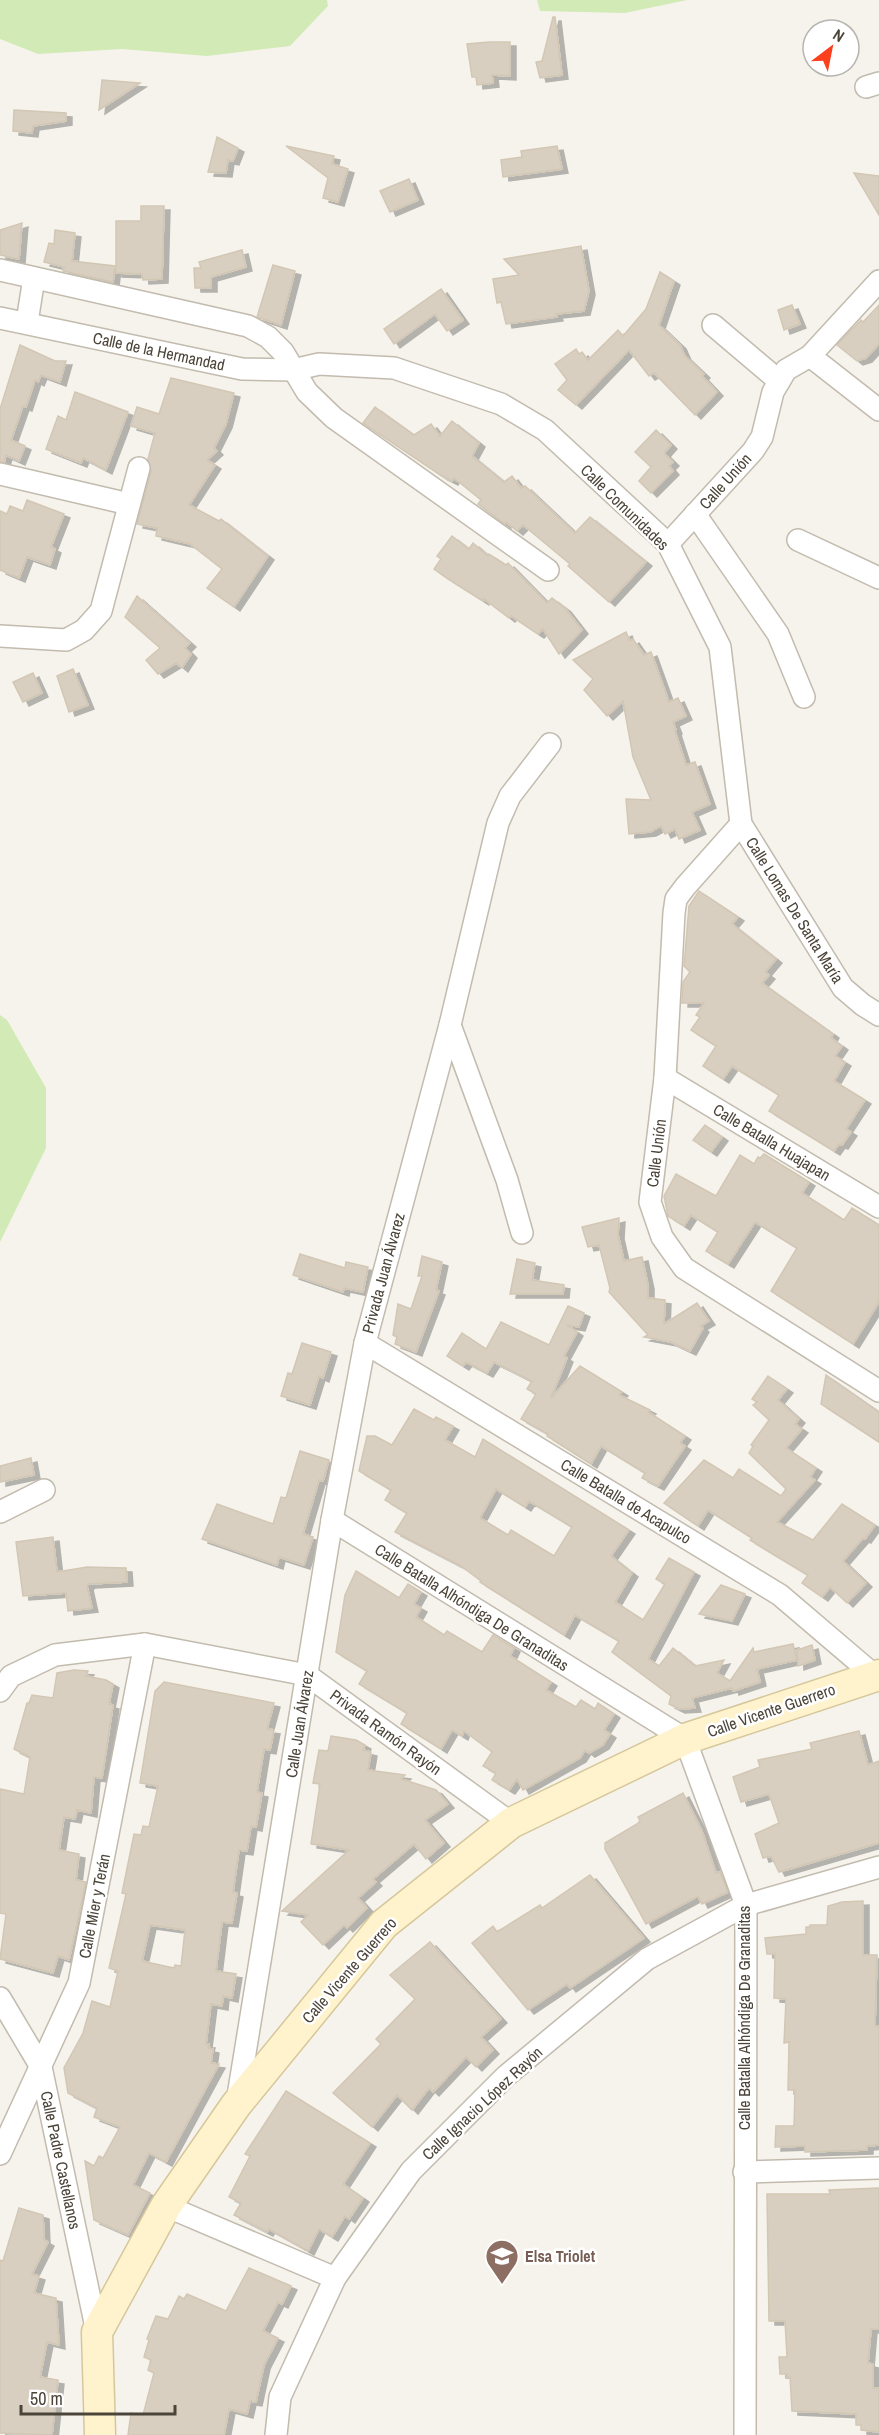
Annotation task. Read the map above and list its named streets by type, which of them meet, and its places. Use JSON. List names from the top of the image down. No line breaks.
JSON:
{"streets":{"street":["Calle de la Hermandad","Calle Unión","Calle Comunidades","Calle Lomas De Santa María","Calle Batalla Huajapan","Privada Juan Álvarez","Calle Batalla de Acapulco","Calle Batalla Alhóndiga De Granaditas","Calle Vicente Guerrero","Calle Juan Álvarez","Privada Ramón Rayón","Calle Mier y Terán","Calle Ignacio López Rayón","Calle Padre Castellanos"]},"crossings":[["Calle de la Hermandad","Calle Comunidades"],["Calle Unión","Calle Comunidades"],["Calle Unión","Calle Lomas De Santa María"],["Calle Unión","Calle Batalla Huajapan"],["Calle Comunidades","Calle Lomas De Santa María"],["Privada Juan Álvarez","Calle Batalla de Acapulco"],["Privada Juan Álvarez","Calle Juan Álvarez"],["Calle Batalla de Acapulco","Calle Vicente Guerrero"],["Calle Batalla de Acapulco","Calle Juan Álvarez"],["Calle Batalla Alhóndiga De Granaditas","Calle Vicente Guerrero"],["Calle Batalla Alhóndiga De Granaditas","Calle Juan Álvarez"],["Calle Batalla Alhóndiga De Granaditas","Calle Ignacio López Rayón"],["Calle Vicente Guerrero","Calle Juan Álvarez"],["Calle Vicente Guerrero","Privada Ramón Rayón"],["Calle Vicente Guerrero","Calle Padre Castellanos"],["Calle Juan Álvarez","Privada Ramón Rayón"],["Privada Ramón Rayón","Calle Mier y Terán"],["Calle Mier y Terán","Calle Padre Castellanos"]],"places":{"school or university":["Elsa Triolet"]},"scale_bar":"50 m","north":"top right"}
